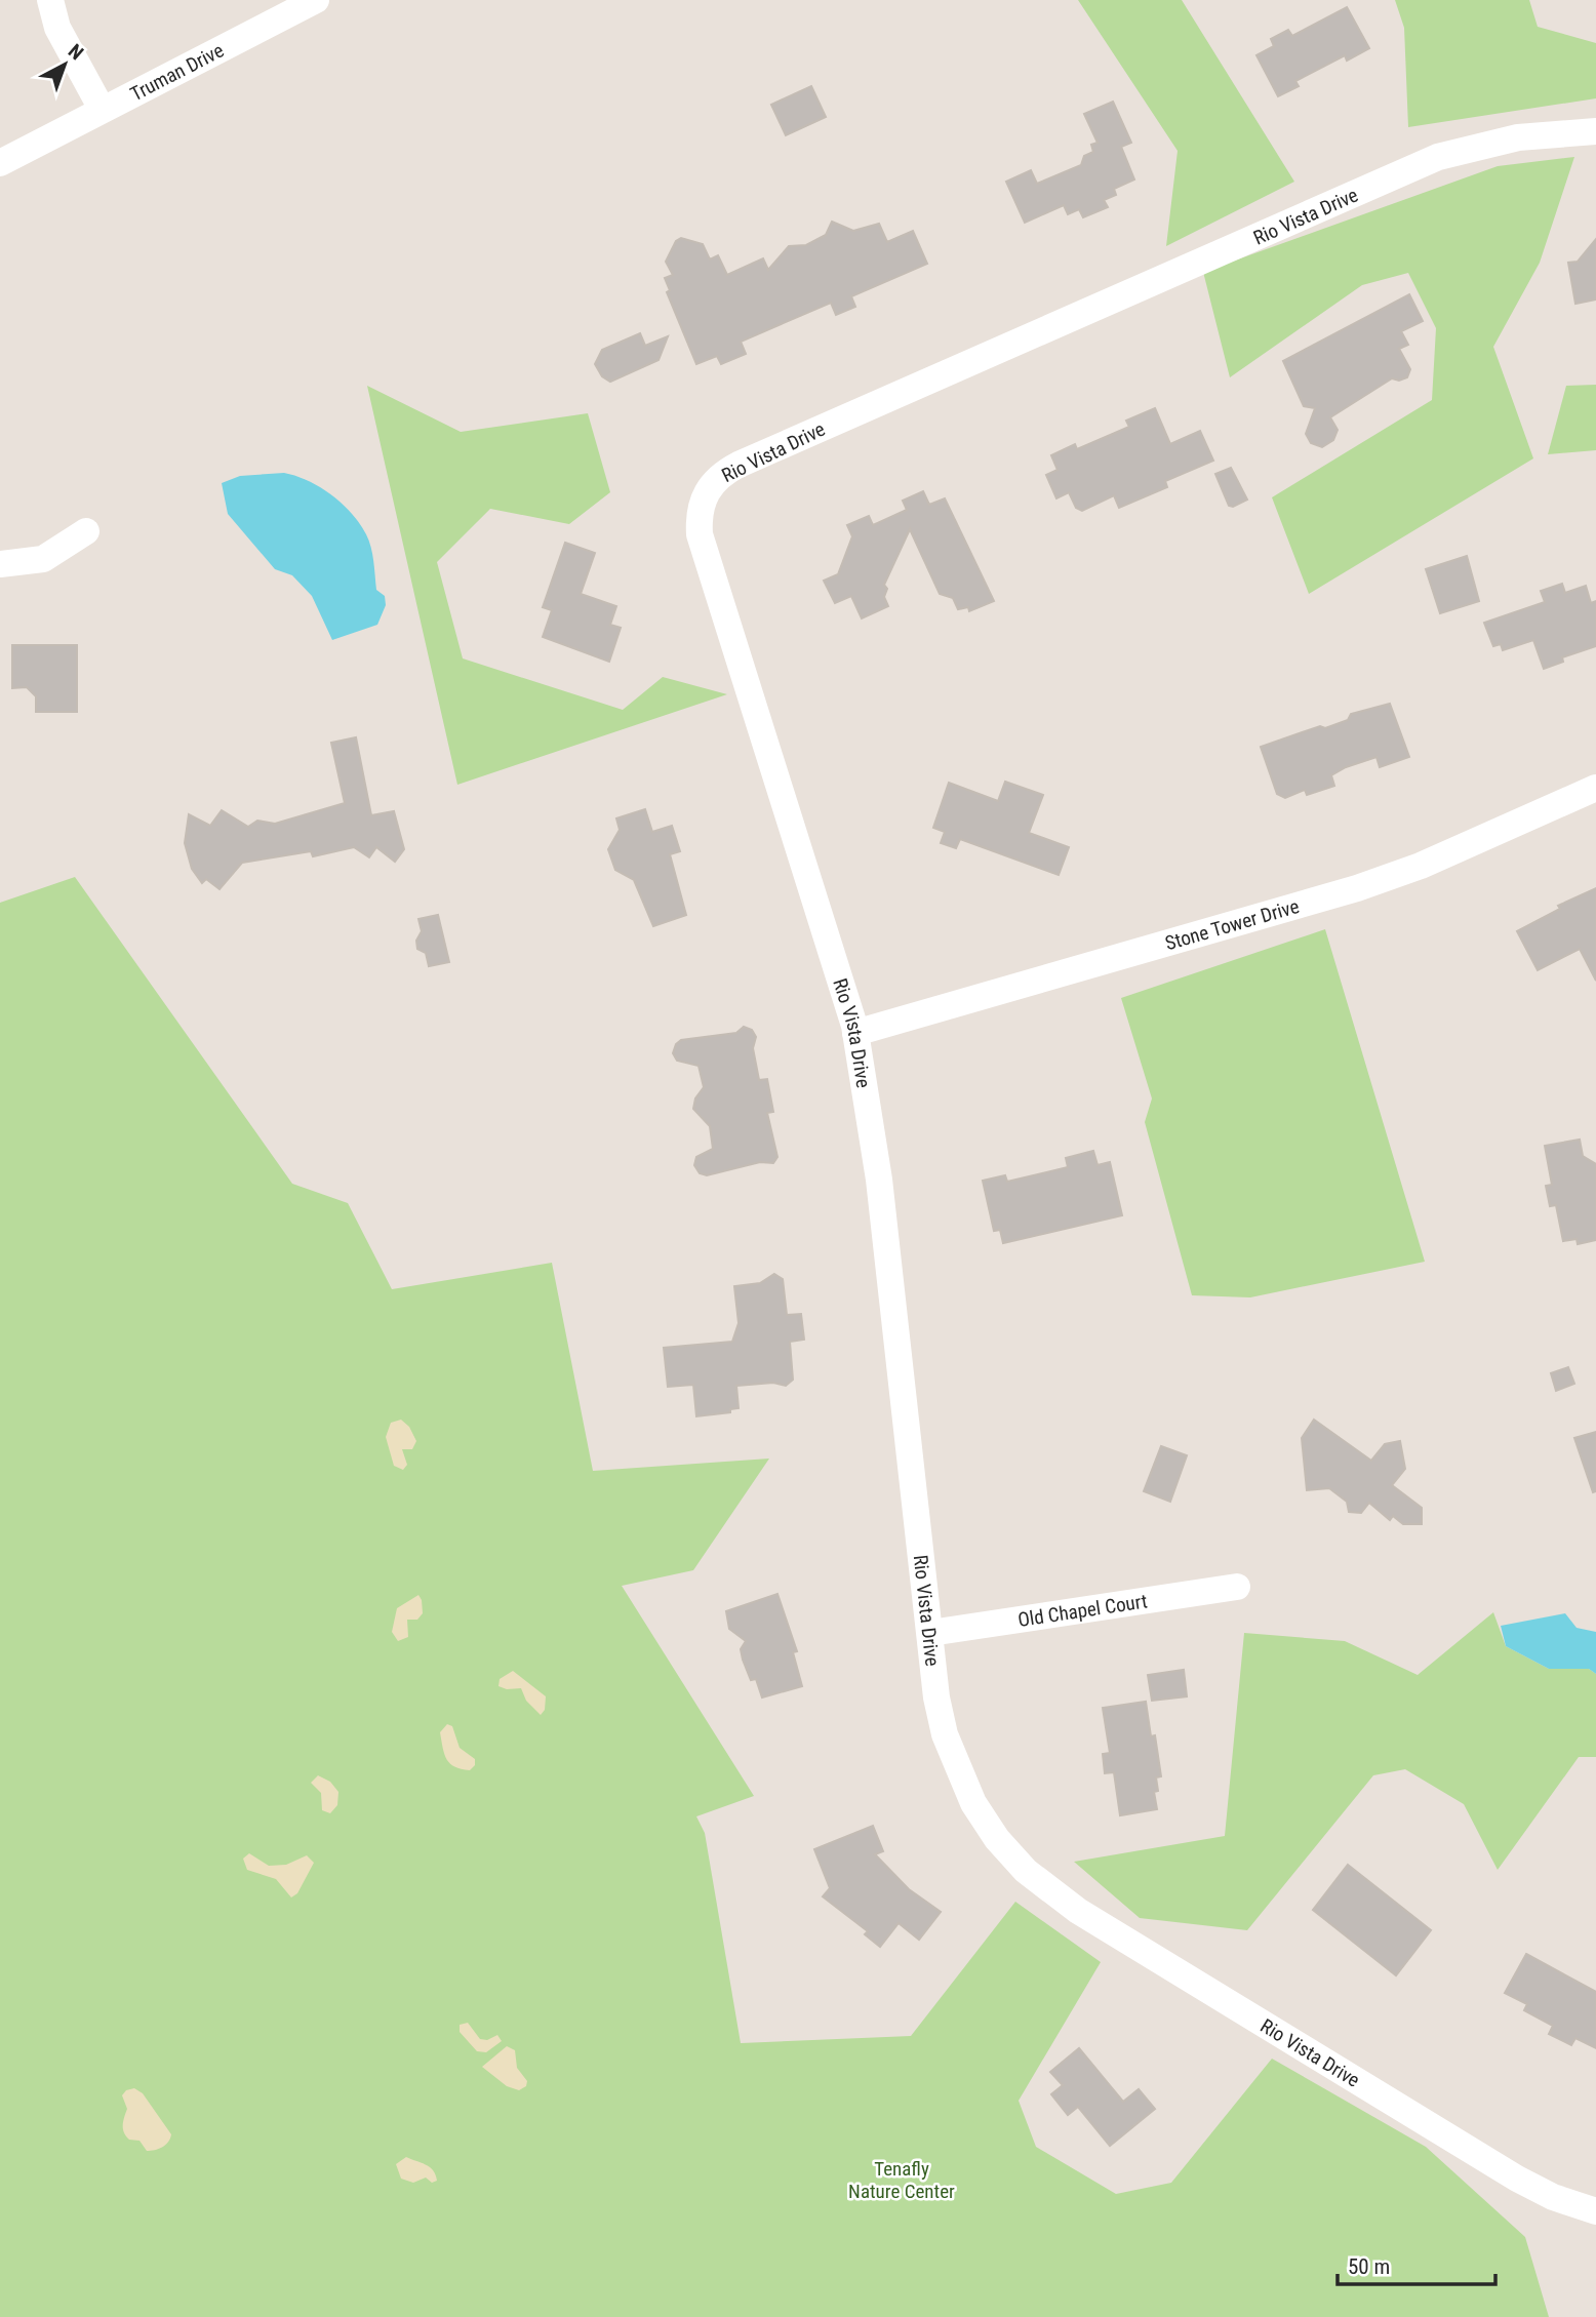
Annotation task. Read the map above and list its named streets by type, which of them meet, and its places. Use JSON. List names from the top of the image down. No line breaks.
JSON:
{"streets":{"street":["Truman Drive","Rio Vista Drive","Stone Tower Drive","Old Chapel Court"]},"crossings":[["Rio Vista Drive","Stone Tower Drive"],["Rio Vista Drive","Old Chapel Court"]],"parks":["Tenafly Nature Center"],"scale_bar":"50 m","north":"top right"}
